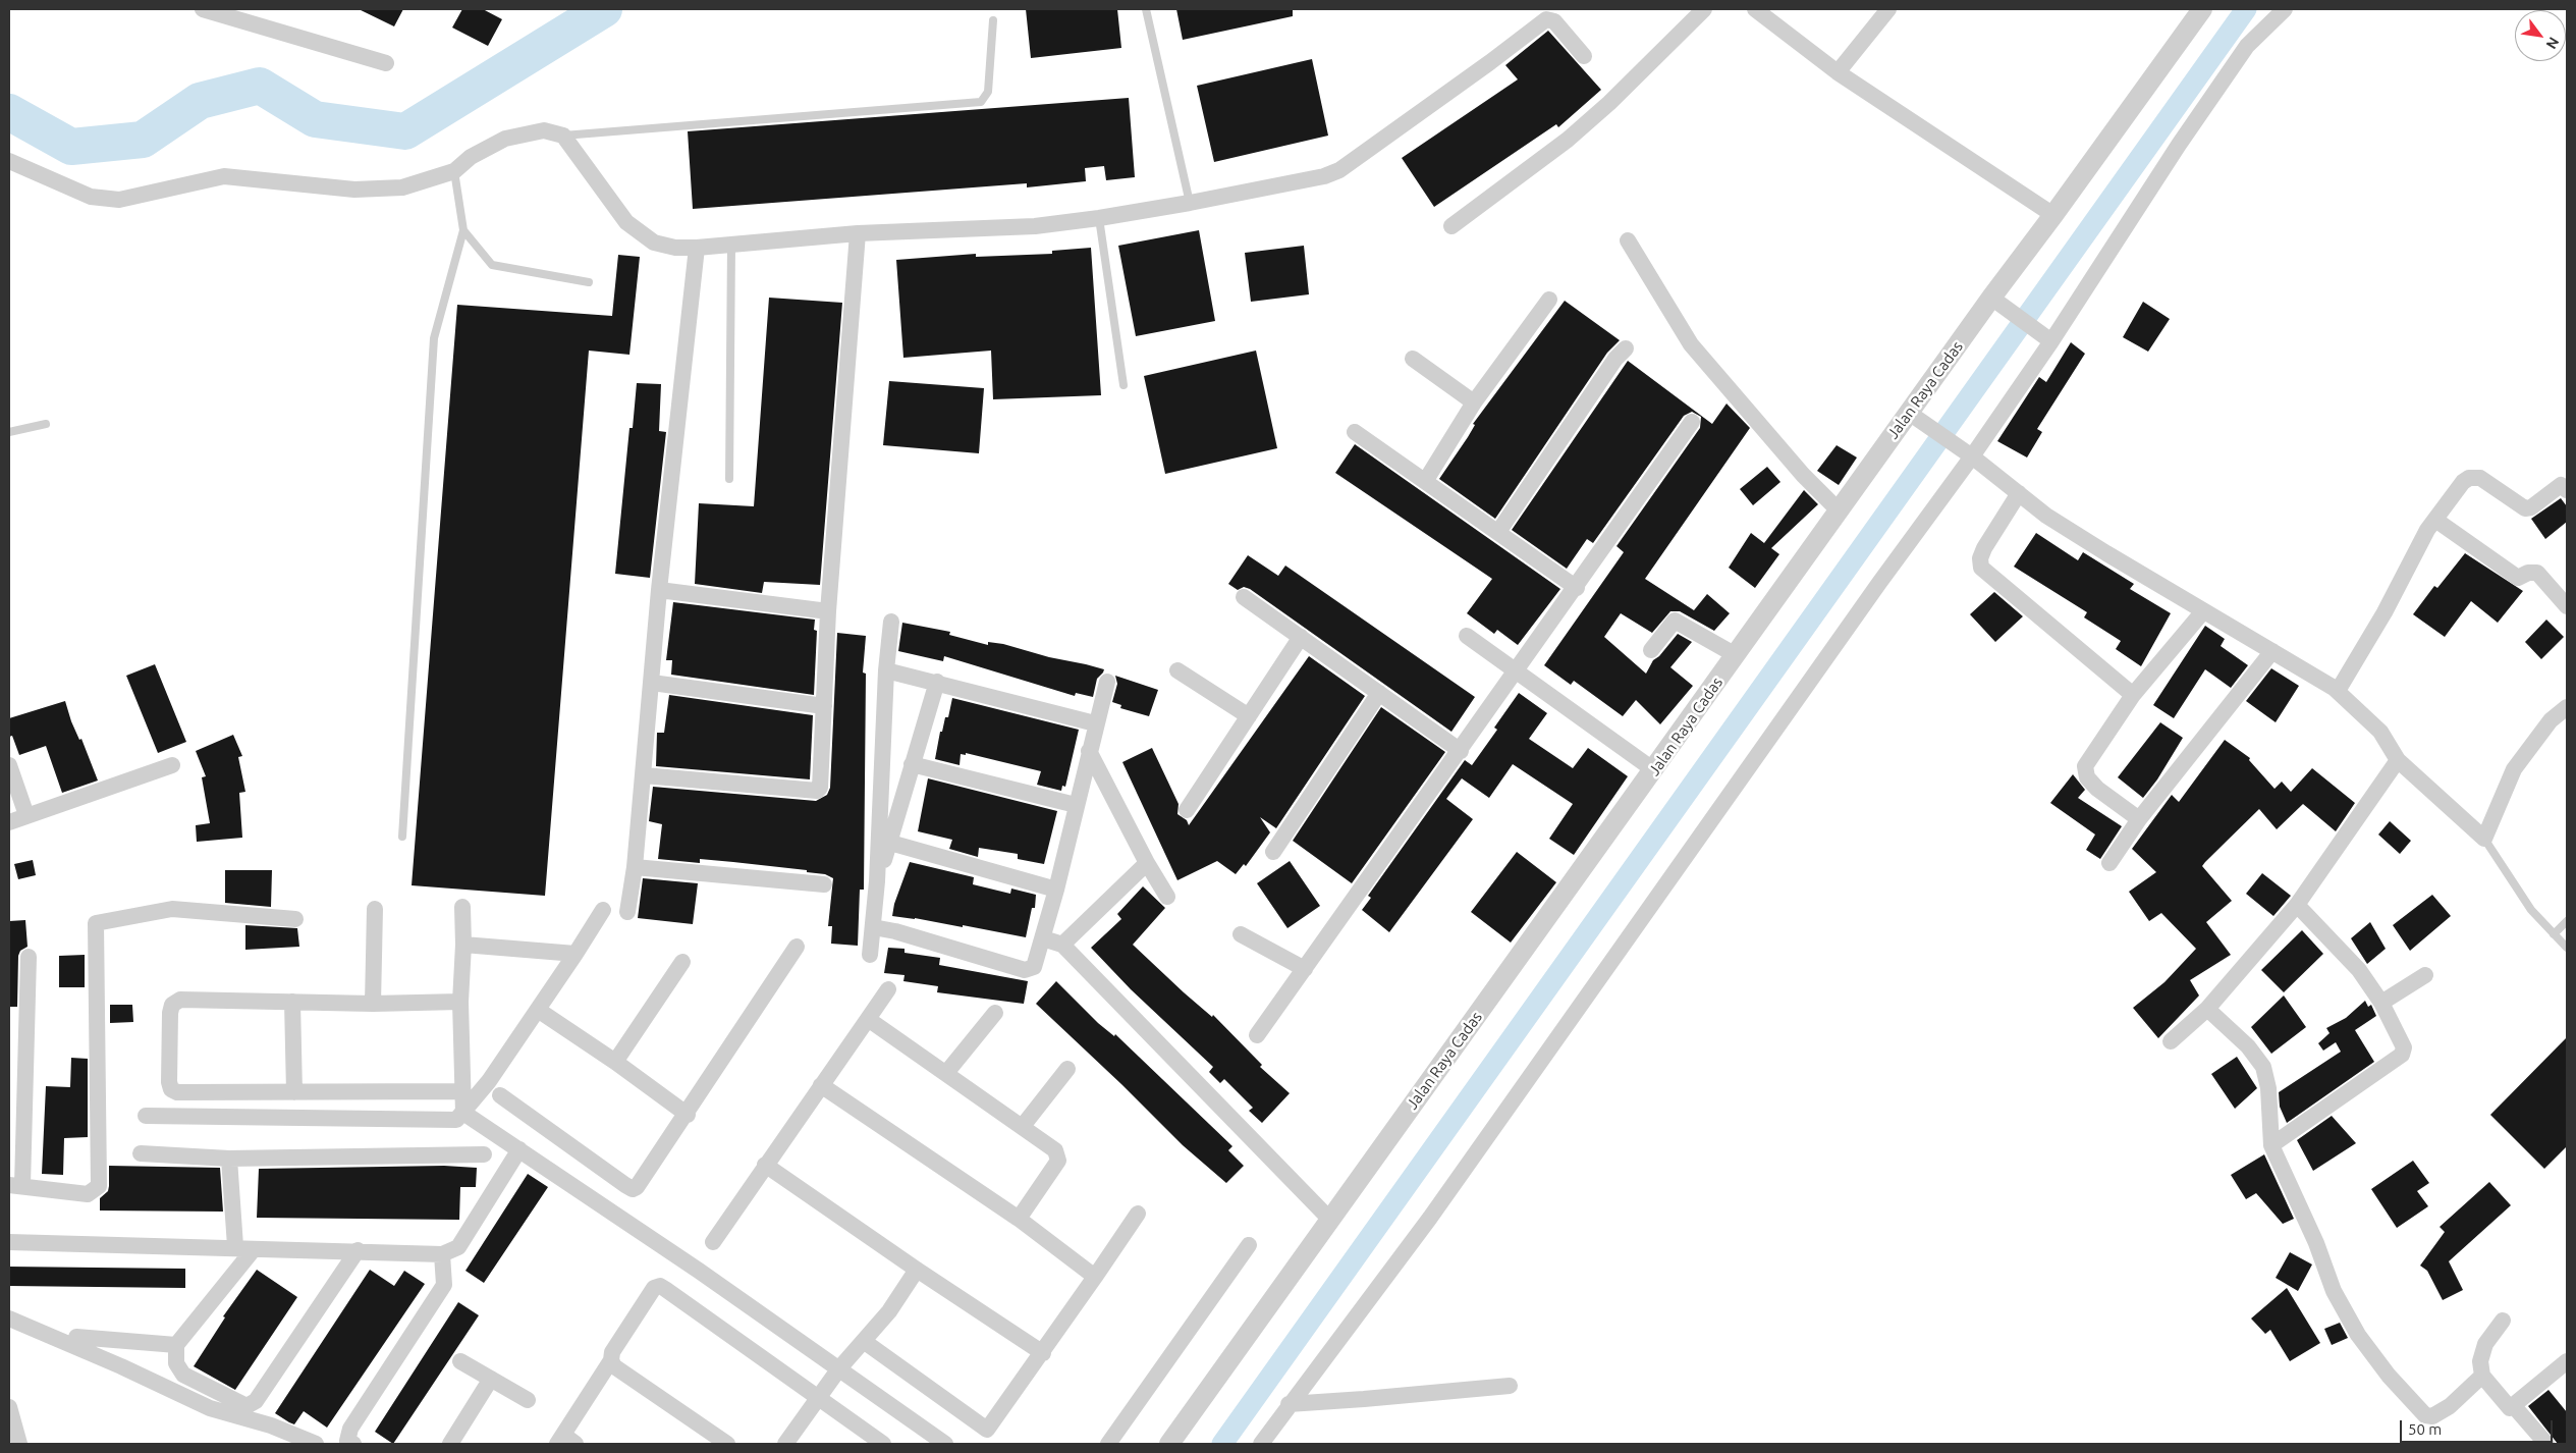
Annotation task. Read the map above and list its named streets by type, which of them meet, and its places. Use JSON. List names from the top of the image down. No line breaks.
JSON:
{"streets":{"street":["Jalan Raya Cadas"]},"scale_bar":"50 m","north":"bottom right"}
